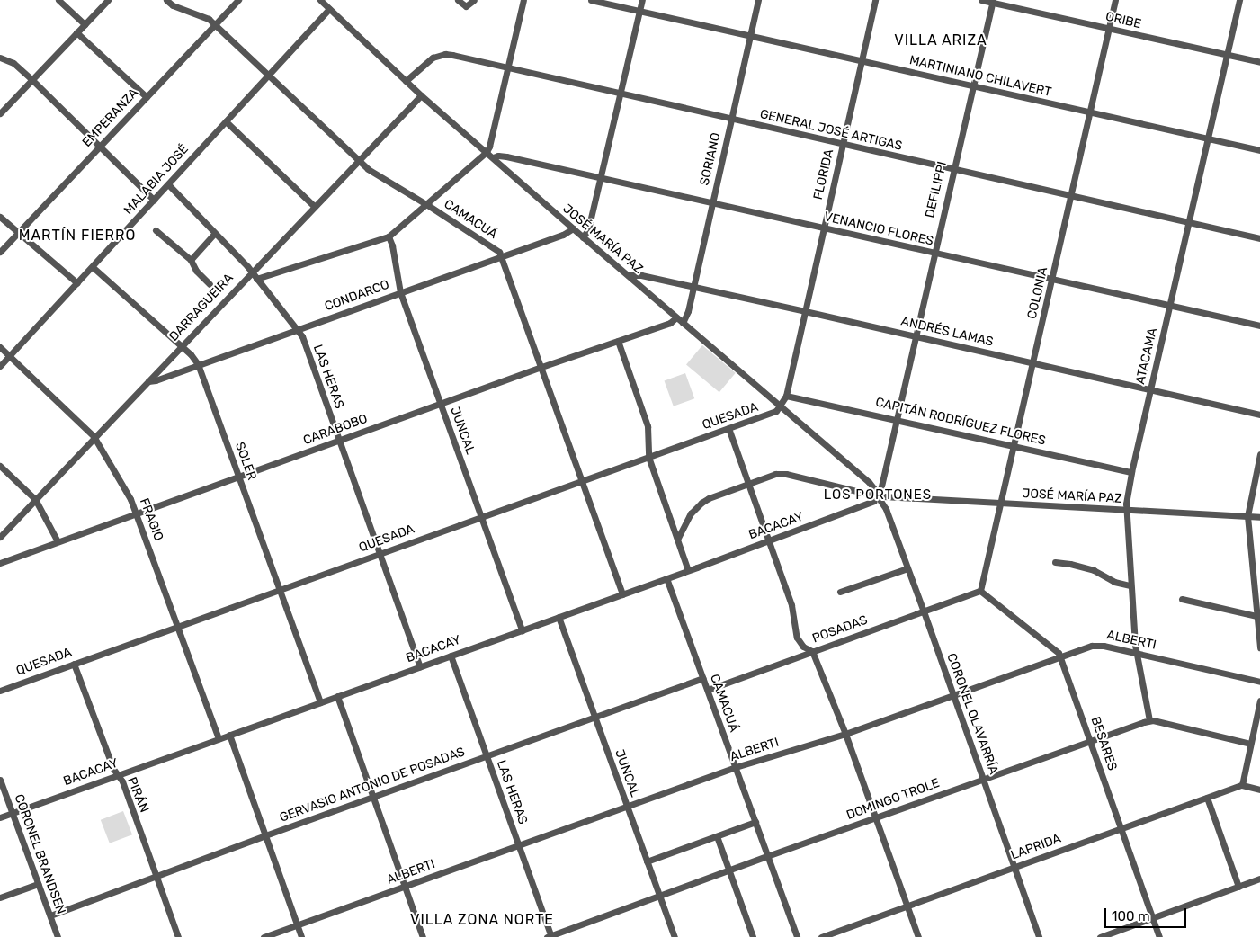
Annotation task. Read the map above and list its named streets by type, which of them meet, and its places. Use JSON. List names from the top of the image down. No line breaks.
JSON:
{"streets":{"street":["ORIBE","MARTINIANO CHILAVERT","EMPERANZA","GENERAL JOSÉ ARTIGAS","SORIANO","FLORIDA","MALABIA JOSÉ","DEFILIPPI","CAMACUÁ","VENANCIO FLORES","JOSÉ MARÍA PAZ","COLONIA","CONDARCO","DARRAGUEIRA","ANDRÉS LAMAS","ATACAMA","LAS HERAS","QUESADA","CAPITÁN RODRÍGUEZ FLORES","CARABOBO","JUNCAL","SOLER","FRAGIO","BACACAY","POSADAS","ALBERTI","CORONEL OLAVARRÍA","BESARES","GERVASIO ANTONIO DE POSADAS","PIRÁN","DOMINGO TROLE","LAPRIDA","CORONEL BRANDSEN"]},"crossings":[["ORIBE","DEFILIPPI"],["ORIBE","COLONIA"],["ORIBE","ATACAMA"],["MARTINIANO CHILAVERT","SORIANO"],["MARTINIANO CHILAVERT","FLORIDA"],["MARTINIANO CHILAVERT","DEFILIPPI"],["MARTINIANO CHILAVERT","COLONIA"],["MARTINIANO CHILAVERT","ATACAMA"],["EMPERANZA","CAMACUÁ"],["GENERAL JOSÉ ARTIGAS","SORIANO"],["GENERAL JOSÉ ARTIGAS","FLORIDA"],["GENERAL JOSÉ ARTIGAS","DEFILIPPI"],["GENERAL JOSÉ ARTIGAS","JOSÉ MARÍA PAZ"],["GENERAL JOSÉ ARTIGAS","COLONIA"],["GENERAL JOSÉ ARTIGAS","ATACAMA"],["SORIANO","VENANCIO FLORES"],["SORIANO","JOSÉ MARÍA PAZ"],["SORIANO","ANDRÉS LAMAS"],["FLORIDA","VENANCIO FLORES"],["FLORIDA","JOSÉ MARÍA PAZ"],["FLORIDA","ANDRÉS LAMAS"],["FLORIDA","QUESADA"],["FLORIDA","CAPITÁN RODRÍGUEZ FLORES"],["MALABIA JOSÉ","CAMACUÁ"],["MALABIA JOSÉ","JOSÉ MARÍA PAZ"],["MALABIA JOSÉ","LAS HERAS"],["MALABIA JOSÉ","SOLER"],["MALABIA JOSÉ","FRAGIO"],["DEFILIPPI","VENANCIO FLORES"],["DEFILIPPI","JOSÉ MARÍA PAZ"],["DEFILIPPI","ANDRÉS LAMAS"],["DEFILIPPI","CAPITÁN RODRÍGUEZ FLORES"],["DEFILIPPI","BACACAY"],["DEFILIPPI","CORONEL OLAVARRÍA"],["CAMACUÁ","CONDARCO"],["CAMACUÁ","DARRAGUEIRA"],["CAMACUÁ","QUESADA"],["CAMACUÁ","CARABOBO"],["CAMACUÁ","BACACAY"],["CAMACUÁ","POSADAS"],["CAMACUÁ","ALBERTI"],["CAMACUÁ","GERVASIO ANTONIO DE POSADAS"],["CAMACUÁ","DOMINGO TROLE"],["VENANCIO FLORES","JOSÉ MARÍA PAZ"],["VENANCIO FLORES","COLONIA"],["VENANCIO FLORES","ATACAMA"],["JOSÉ MARÍA PAZ","COLONIA"],["JOSÉ MARÍA PAZ","CONDARCO"],["JOSÉ MARÍA PAZ","DARRAGUEIRA"],["JOSÉ MARÍA PAZ","ANDRÉS LAMAS"],["JOSÉ MARÍA PAZ","ATACAMA"],["JOSÉ MARÍA PAZ","QUESADA"],["JOSÉ MARÍA PAZ","CARABOBO"],["JOSÉ MARÍA PAZ","BACACAY"],["JOSÉ MARÍA PAZ","CORONEL OLAVARRÍA"],["COLONIA","ANDRÉS LAMAS"],["COLONIA","CAPITÁN RODRÍGUEZ FLORES"],["COLONIA","POSADAS"],["COLONIA","BESARES"],["CONDARCO","DARRAGUEIRA"],["CONDARCO","LAS HERAS"],["CONDARCO","JUNCAL"],["CONDARCO","SOLER"],["DARRAGUEIRA","LAS HERAS"],["DARRAGUEIRA","SOLER"],["DARRAGUEIRA","FRAGIO"],["ANDRÉS LAMAS","ATACAMA"],["ATACAMA","CAPITÁN RODRÍGUEZ FLORES"],["ATACAMA","ALBERTI"],["ATACAMA","DOMINGO TROLE"],["LAS HERAS","QUESADA"],["LAS HERAS","CARABOBO"],["LAS HERAS","BACACAY"],["LAS HERAS","ALBERTI"],["LAS HERAS","GERVASIO ANTONIO DE POSADAS"],["LAS HERAS","DOMINGO TROLE"],["QUESADA","JUNCAL"],["QUESADA","SOLER"],["QUESADA","FRAGIO"],["QUESADA","PIRÁN"],["CARABOBO","JUNCAL"],["CARABOBO","SOLER"],["CARABOBO","FRAGIO"],["JUNCAL","BACACAY"],["JUNCAL","ALBERTI"],["JUNCAL","GERVASIO ANTONIO DE POSADAS"],["JUNCAL","DOMINGO TROLE"],["SOLER","BACACAY"],["FRAGIO","BACACAY"],["BACACAY","CORONEL OLAVARRÍA"],["BACACAY","PIRÁN"],["BACACAY","CORONEL BRANDSEN"],["POSADAS","CORONEL OLAVARRÍA"],["POSADAS","BESARES"],["ALBERTI","CORONEL OLAVARRÍA"],["ALBERTI","BESARES"],["CORONEL OLAVARRÍA","DOMINGO TROLE"],["CORONEL OLAVARRÍA","LAPRIDA"],["BESARES","DOMINGO TROLE"],["BESARES","LAPRIDA"],["GERVASIO ANTONIO DE POSADAS","PIRÁN"],["GERVASIO ANTONIO DE POSADAS","CORONEL BRANDSEN"]],"districts":["VILLA ARIZA","MARTÍN FIERRO","LOS PORTONES","VILLA ZONA NORTE"],"scale_bar":"100 m"}
